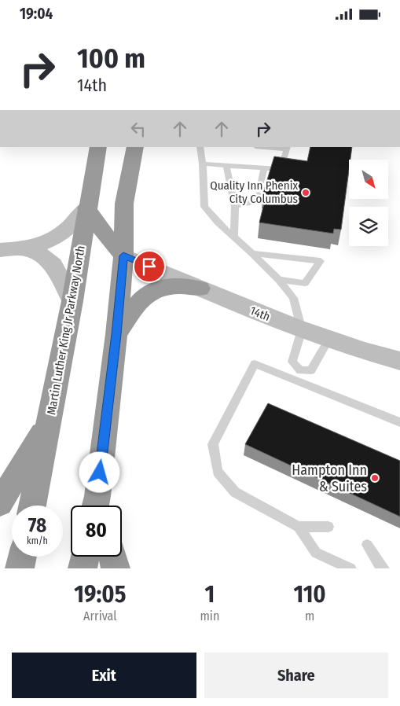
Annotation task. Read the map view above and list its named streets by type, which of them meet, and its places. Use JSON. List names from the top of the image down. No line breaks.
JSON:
{"streets":{"highway":["Martin Luther King Jr Parkway North"],"street":["14th"]},"places":["Quality Inn Phenix City Columbus","Hampton Inn & Suites"],"north":"bottom right","page":{"status":"19:04","turn":["100 m","14th"],"speed":"78 km/h","limit":"80","eta":["19:05","Arrival","1","min","110","m"],"buttons":["Exit","Share"]}}
